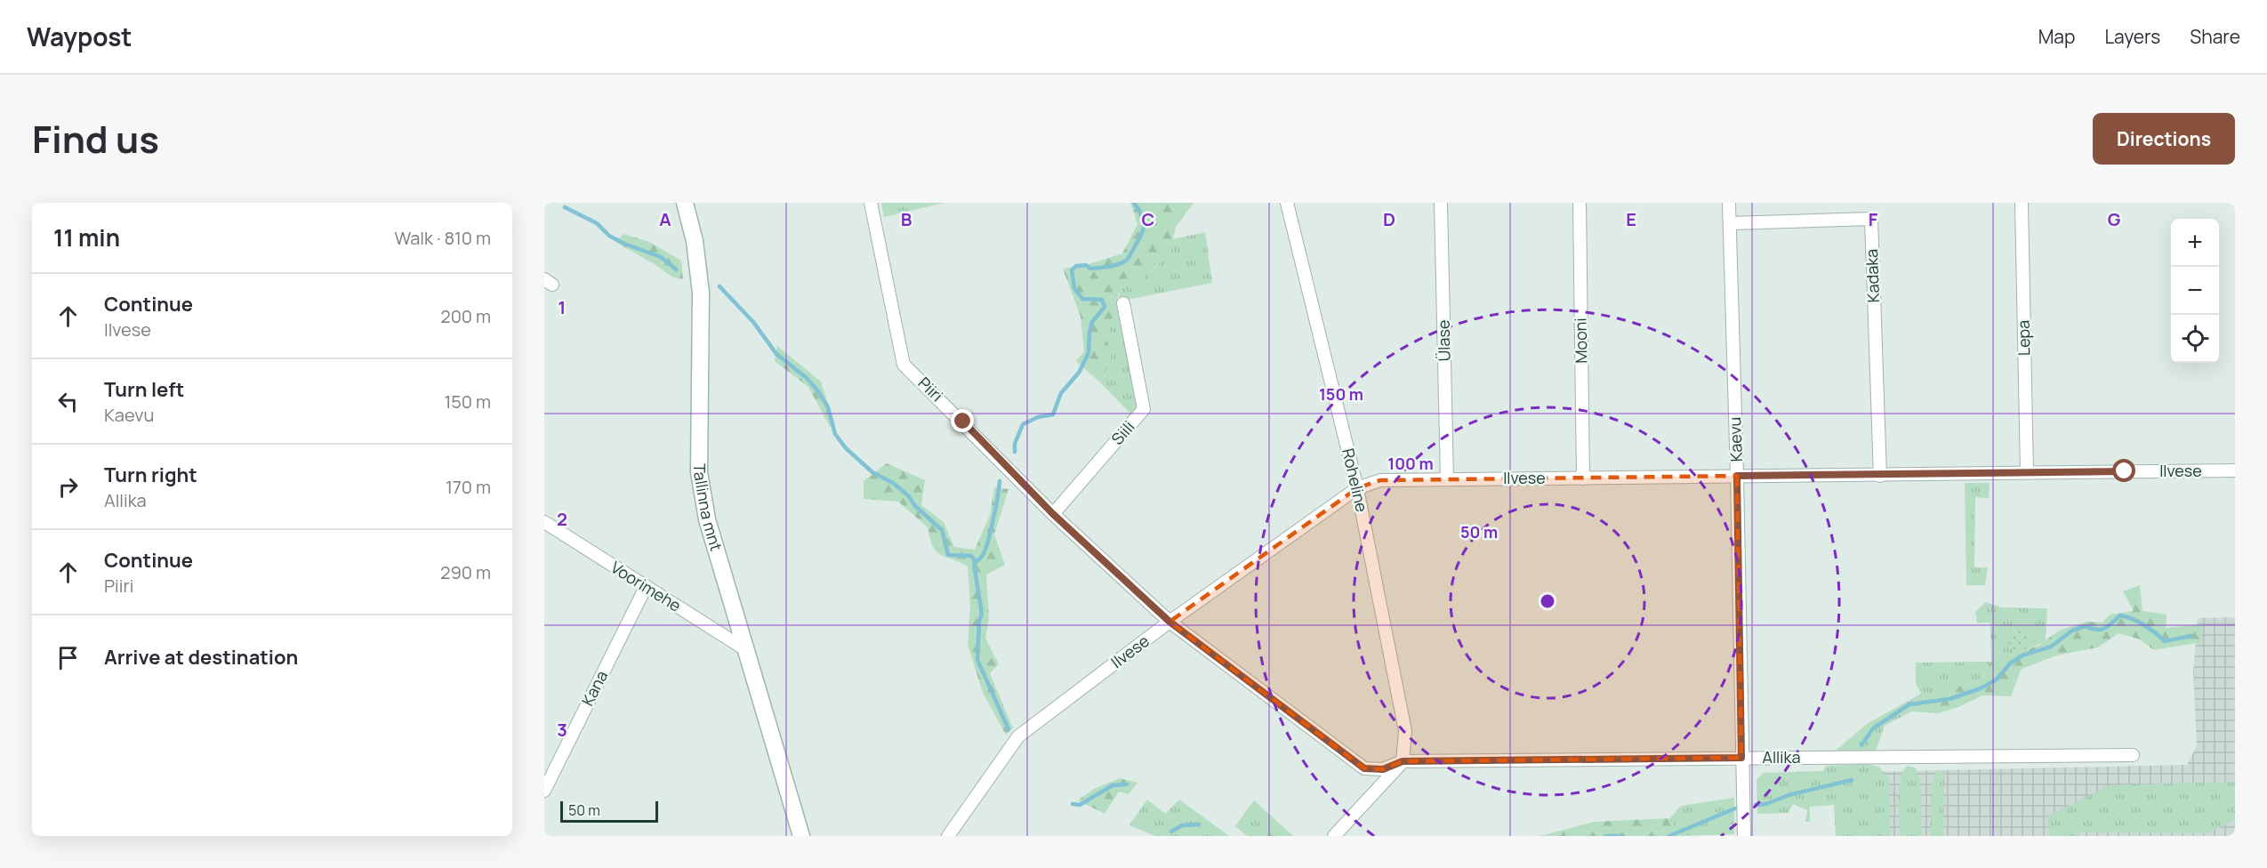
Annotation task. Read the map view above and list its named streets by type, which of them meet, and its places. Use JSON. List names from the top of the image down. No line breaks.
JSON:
{"streets":{"main road":["Tallinna mnt"],"street":["Kadaka","Lepa","Ülase","Mooni","Piiri","Siili","Kaevu","Ilvese","Roheline","Voorimehe","Kana","Allika"]},"crossings":[["Kadaka","Kaevu"],["Kadaka","Ilvese"],["Lepa","Ilvese"],["Ülase","Ilvese"],["Mooni","Ilvese"],["Piiri","Siili"],["Piiri","Ilvese"],["Piiri","Roheline"],["Piiri","Allika"],["Kaevu","Ilvese"],["Kaevu","Allika"],["Ilvese","Roheline"],["Roheline","Allika"],["Tallinna mnt","Voorimehe"],["Voorimehe","Kana"]],"scale_bar":"50 m","page":{"header":"Waypost","nav":["Map","Layers","Share"],"title":"Find us","buttons":"Directions","heading":["11 min","Walk · 810 m"],"map_buttons":["+","−"],"list":[["Continue","Ilvese","200 m"],["Turn left","Kaevu","150 m"],["Turn right","Allika","170 m"],["Continue","Piiri","290 m"],"Arrive at destination"],"scale":"50 m"},"grid":{"columns":["A","B","C","D","E","F","G"],"rows":["1","2","3"]},"rings":["150 m","100 m","50 m"]}
